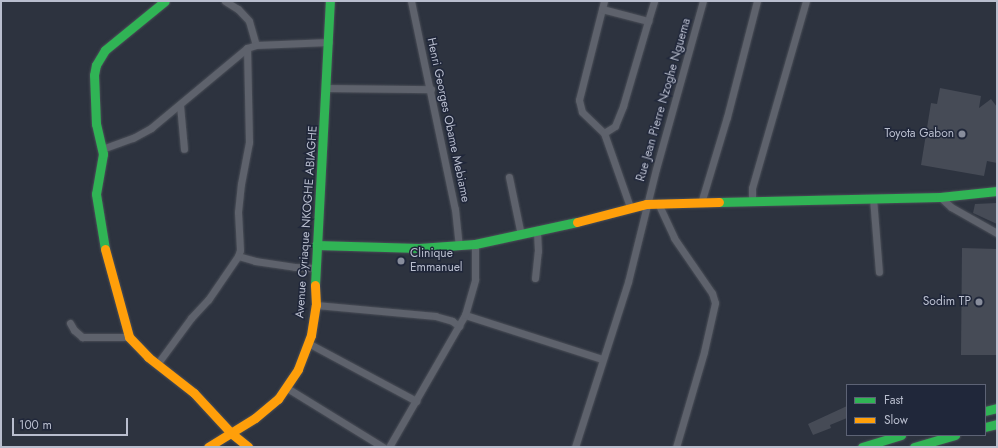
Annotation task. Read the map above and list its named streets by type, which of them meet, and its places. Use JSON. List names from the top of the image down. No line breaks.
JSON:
{"streets":{"main road":["Avenue Cyriaque NKOGHE ABIAGHE"],"street":["Rue Jean Pierre Nzoghe Nguema","Henri Georges Obame Mebiame"]},"places":["Toyota Gabon","Clinique Emmanuel","Sodim TP"],"legend":["Fast","Slow"],"scale_bar":"100 m"}
